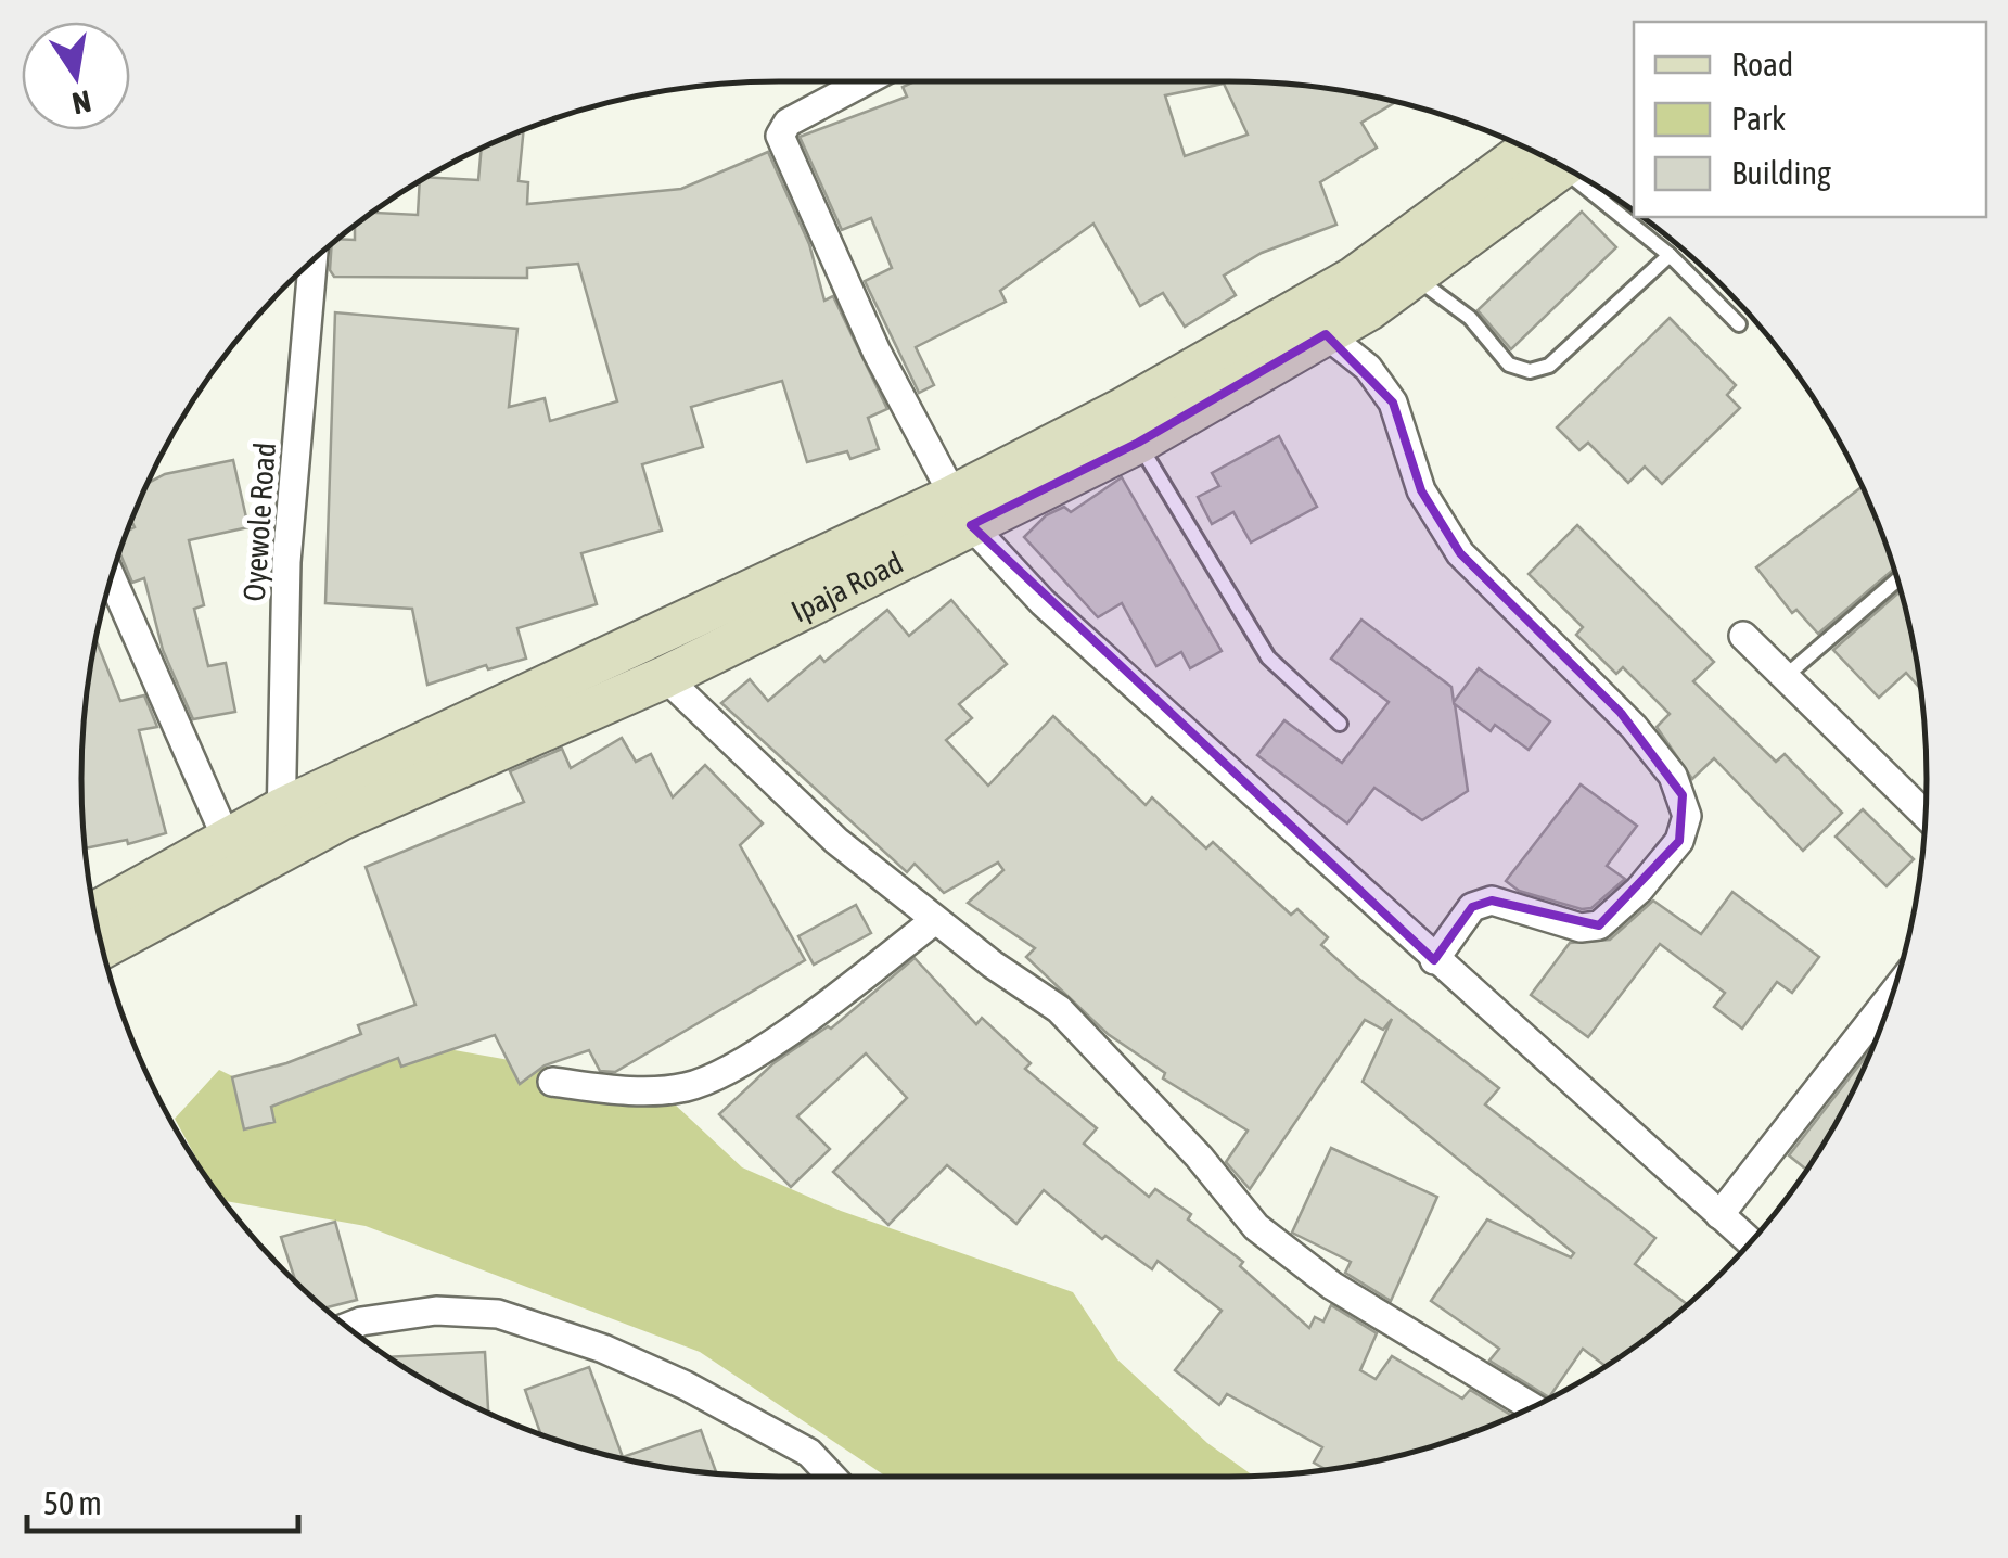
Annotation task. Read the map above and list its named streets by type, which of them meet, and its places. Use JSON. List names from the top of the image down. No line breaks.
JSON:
{"streets":{"main road":["Ipaja Road"],"street":["Oyewole Road"]},"crossings":[["Oyewole Road","Ipaja Road"]],"legend":["Road","Park","Building"],"scale_bar":"50 m","north":"bottom"}
